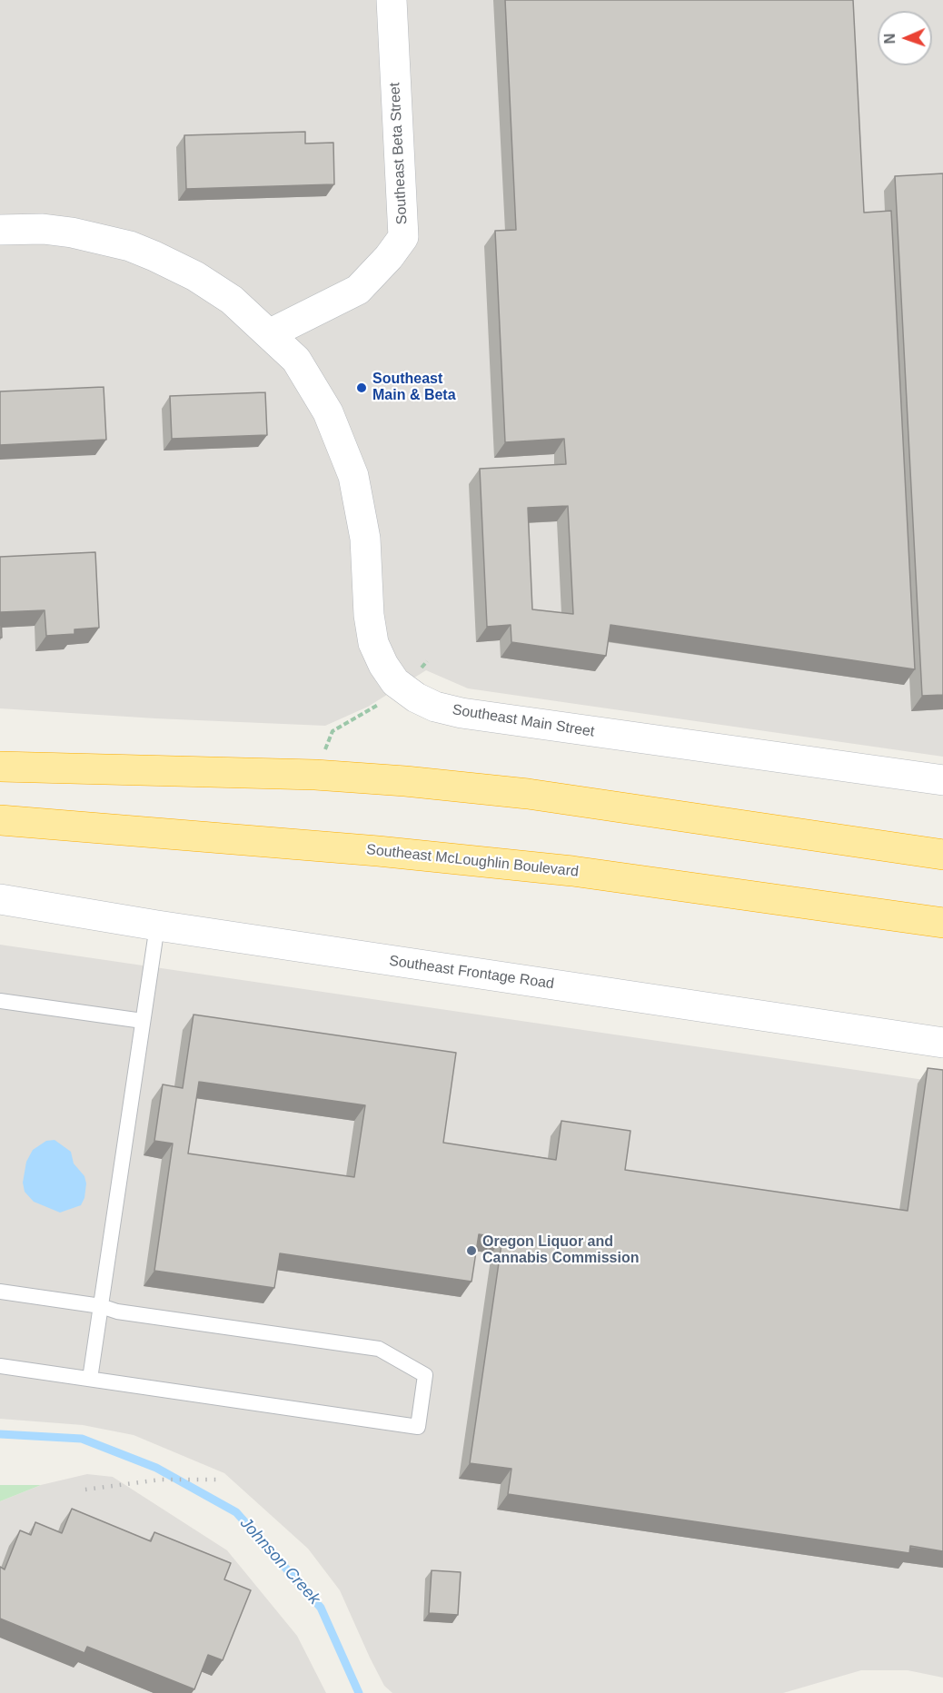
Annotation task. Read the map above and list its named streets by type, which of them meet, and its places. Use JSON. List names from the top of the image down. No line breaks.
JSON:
{"streets":{"highway":["Southeast McLoughlin Boulevard"],"street":["Southeast Beta Street","Southeast Main Street","Southeast Frontage Road"]},"crossings":[["Southeast Beta Street","Southeast Main Street"]],"water":["Johnson Creek"],"places":["Southeast Main & Beta","Oregon Liquor and Cannabis Commission"],"north":"left"}
